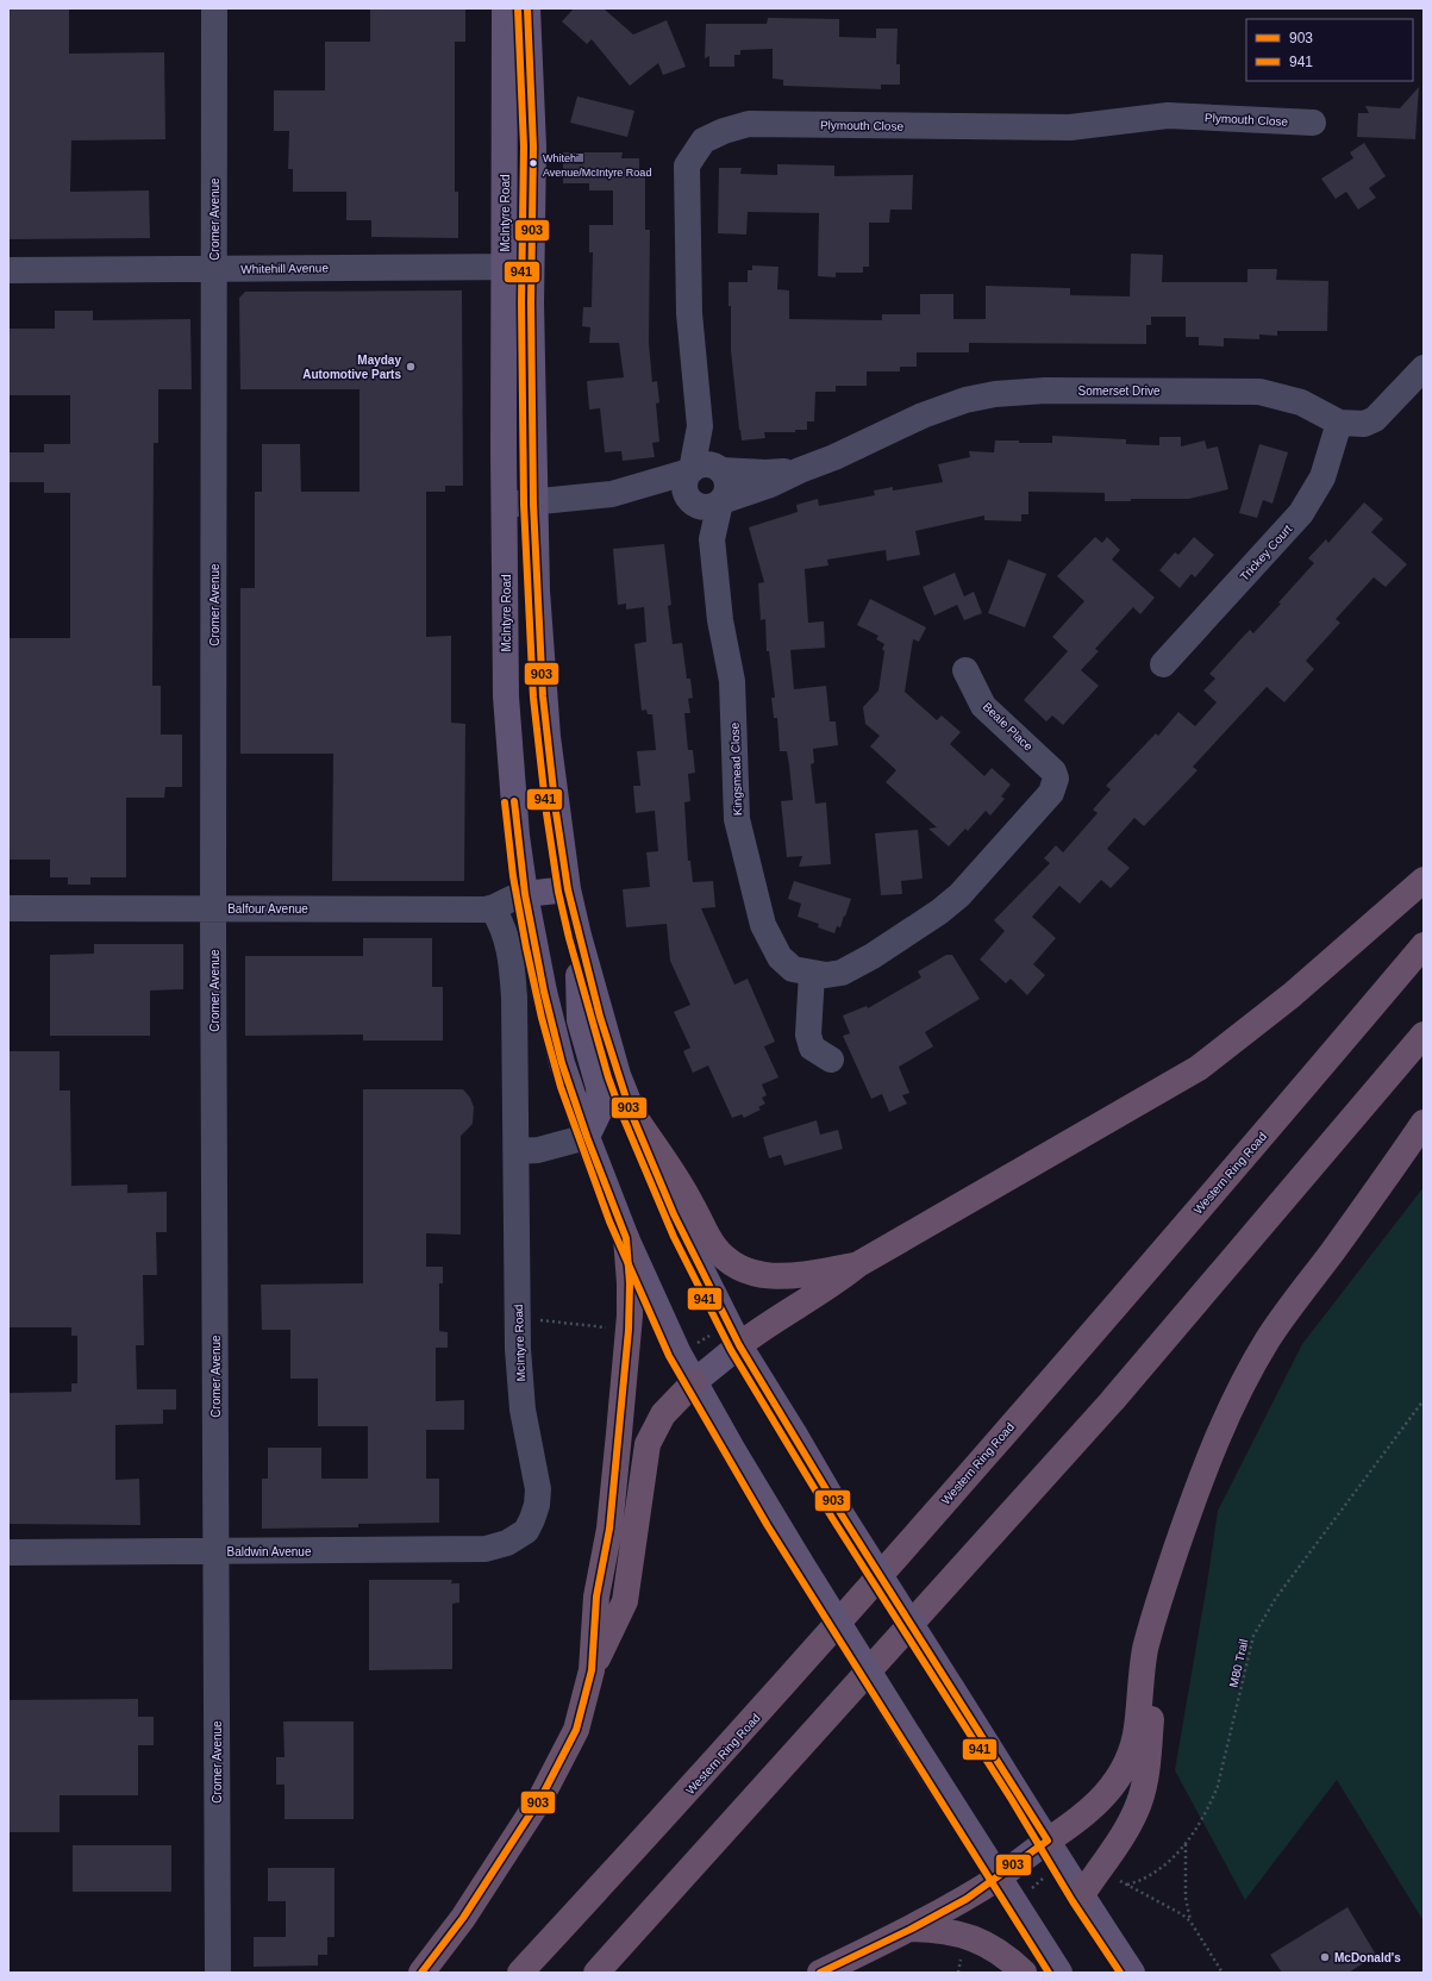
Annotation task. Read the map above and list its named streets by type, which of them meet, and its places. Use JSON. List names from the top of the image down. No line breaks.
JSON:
{"streets":{"highway":["Western Ring Road"],"main road":["McIntyre Road"],"street":["Plymouth Close","Cromer Avenue","Whitehill Avenue","Somerset Drive","Trickey Court","Beale Place","Kingsmead Close","Balfour Avenue","Baldwin Avenue"],"path":["M80 Trail"]},"crossings":[["Plymouth Close","Somerset Drive"],["Plymouth Close","Kingsmead Close"],["McIntyre Road","Whitehill Avenue"],["McIntyre Road","Balfour Avenue"],["McIntyre Road","Baldwin Avenue"],["Cromer Avenue","Whitehill Avenue"],["Cromer Avenue","Balfour Avenue"],["Cromer Avenue","Baldwin Avenue"],["Somerset Drive","Trickey Court"],["Somerset Drive","Kingsmead Close"],["Beale Place","Kingsmead Close"]],"places":["Whitehill Avenue/McIntyre Road","Mayday Automotive Parts","McDonald's"],"lines":["transit line 903","transit line 941"],"legend":["903","941"]}
